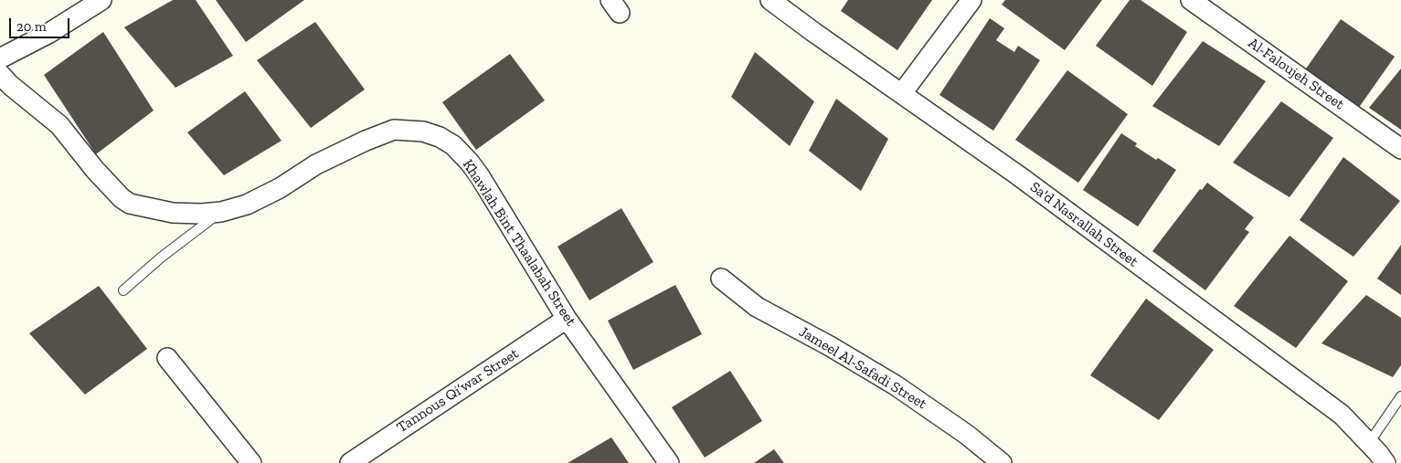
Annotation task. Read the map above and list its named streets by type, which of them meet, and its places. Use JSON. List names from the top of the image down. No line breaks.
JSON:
{"streets":{"street":["Al-Faloujeh Street","Sa'd Nasrallah Street","Khawlah Bint Thaalabah Street","Jameel Al-Safadi Street","Tannous Qi‘war Street"]},"crossings":[["Khawlah Bint Thaalabah Street","Tannous Qi‘war Street"]],"scale_bar":"20 m"}
